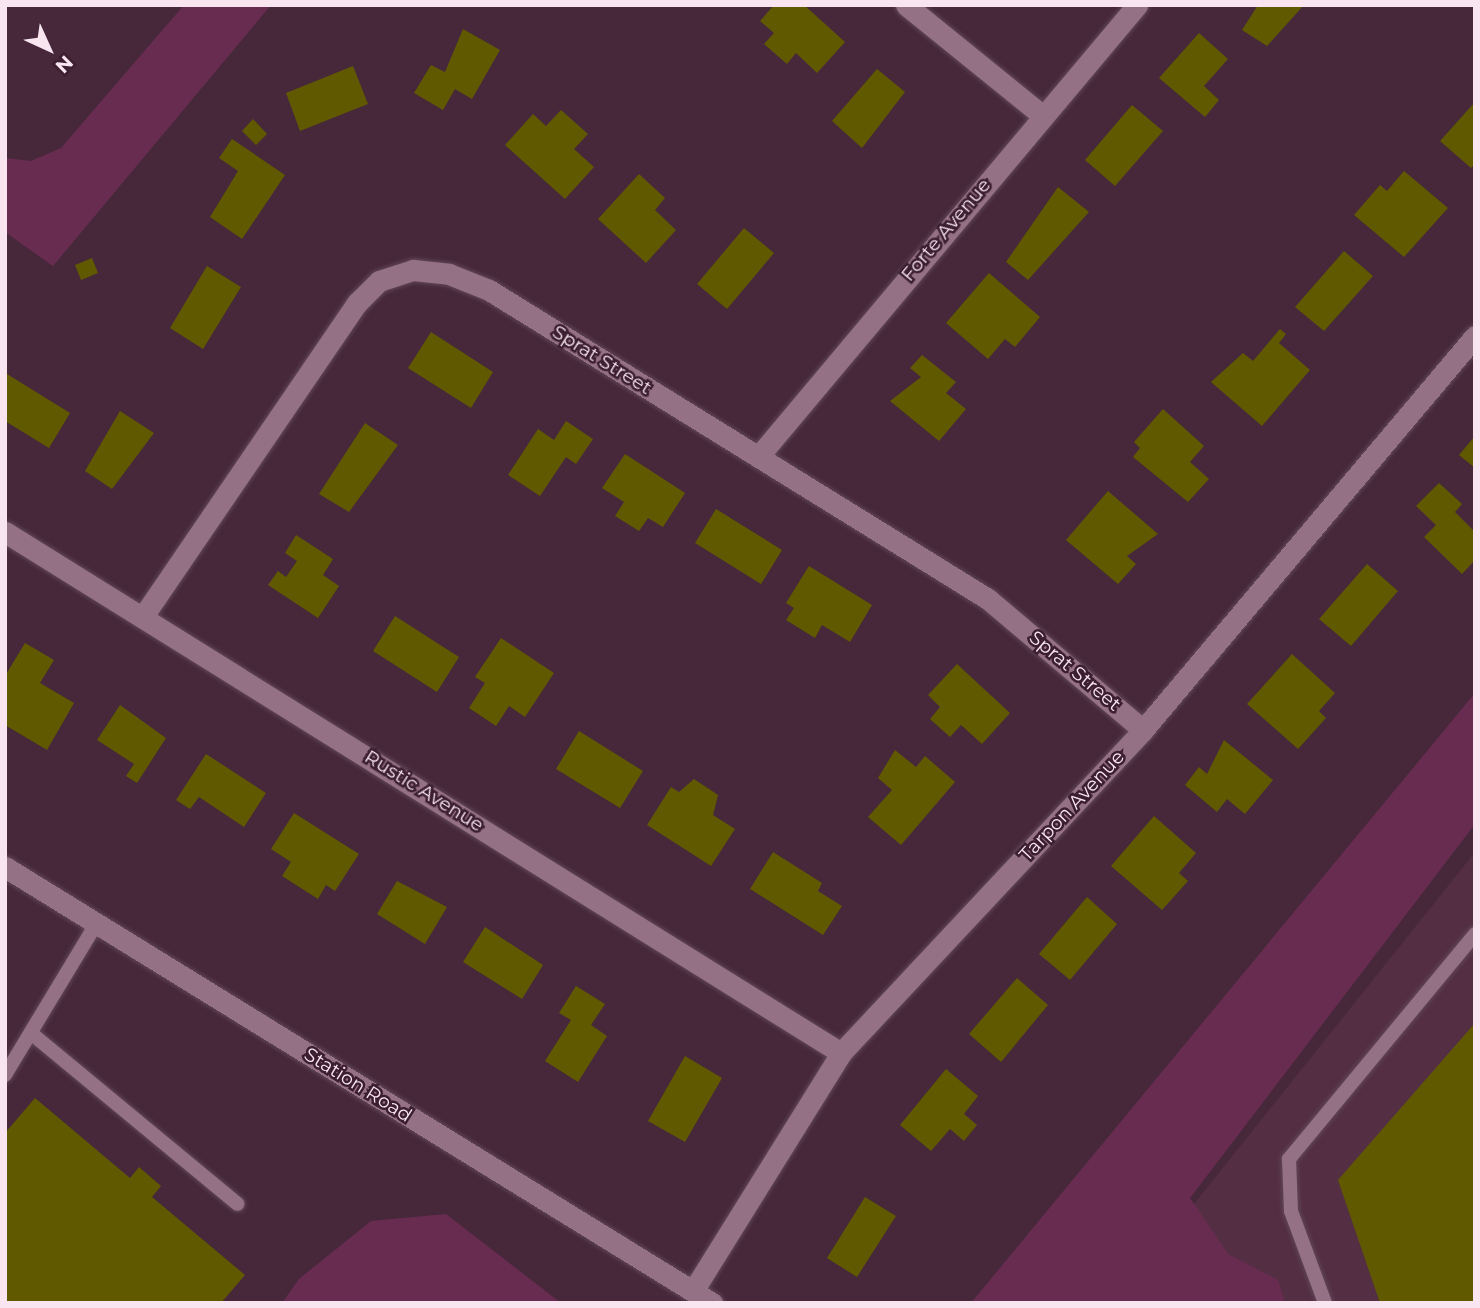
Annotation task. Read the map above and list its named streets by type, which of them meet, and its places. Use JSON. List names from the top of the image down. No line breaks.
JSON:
{"streets":{"street":["Forte Avenue","Sprat Street","Rustic Avenue","Tarpon Avenue","Station Road"]},"crossings":[["Forte Avenue","Sprat Street"],["Sprat Street","Rustic Avenue"],["Sprat Street","Tarpon Avenue"],["Rustic Avenue","Tarpon Avenue"],["Tarpon Avenue","Station Road"]],"north":"bottom right"}
